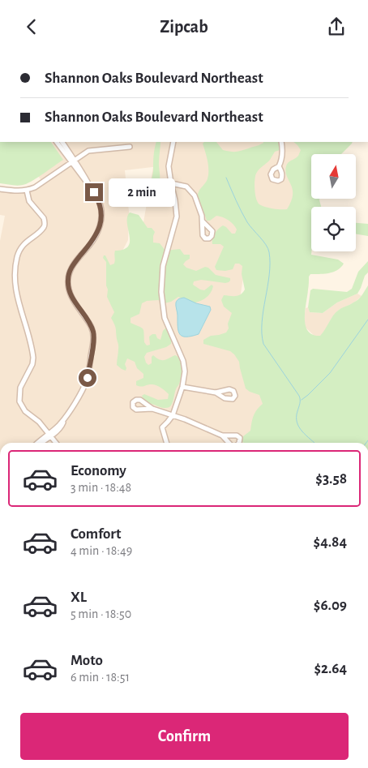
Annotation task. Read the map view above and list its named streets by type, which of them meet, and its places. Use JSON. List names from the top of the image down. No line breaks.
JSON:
{"north":"top","page":{"header":"Zipcab","banner":["Shannon Oaks Boulevard Northeast","Shannon Oaks Boulevard Northeast"],"bubble":"2 min","list":[{"name":"Economy","note":"3 min · 18:48","value":"$3.58"},{"name":"Comfort","note":"4 min · 18:49","value":"$4.84"},{"name":"XL","note":"5 min · 18:50","value":"$6.09"},{"name":"Moto","note":"6 min · 18:51","value":"$2.64"}],"buttons":"Confirm"}}
